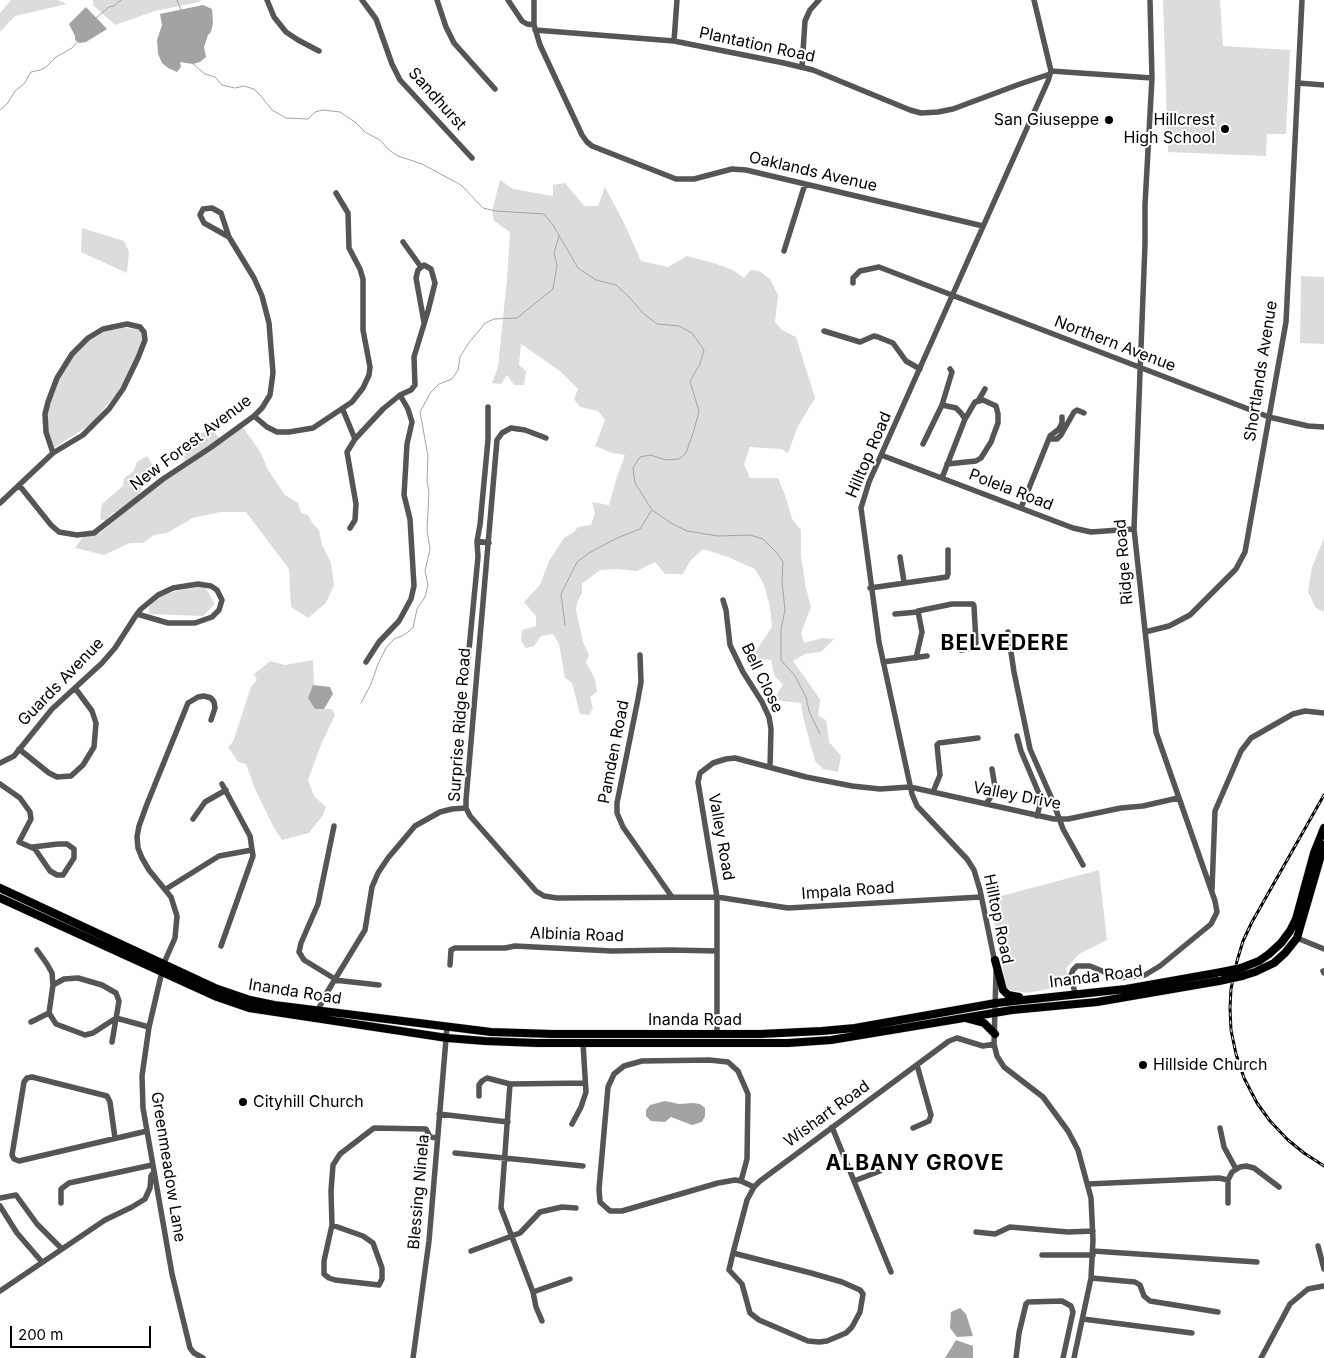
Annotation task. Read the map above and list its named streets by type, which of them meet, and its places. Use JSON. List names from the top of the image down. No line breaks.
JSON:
{"streets":{"main road":["Inanda Road"],"street":["Plantation Road","Sandhurst","Oaklands Avenue","Northern Avenue","Shortlands Avenue","New Forest Avenue","Hilltop Road","Polela Road","Ridge Road","Bell Close","Guards Avenue","Surprise Ridge Road","Pamden Road","Valley Drive","Valley Road","Impala Road","Albinia Road","Wishart Road","Greenmeadow Lane","Blessing Ninela"]},"crossings":[["Plantation Road","Oaklands Avenue"],["Plantation Road","Hilltop Road"],["Plantation Road","Ridge Road"],["Oaklands Avenue","Hilltop Road"],["Northern Avenue","Shortlands Avenue"],["Northern Avenue","Hilltop Road"],["Northern Avenue","Ridge Road"],["Shortlands Avenue","Ridge Road"],["Hilltop Road","Polela Road"],["Hilltop Road","Valley Drive"],["Hilltop Road","Valley Road"],["Hilltop Road","Impala Road"],["Hilltop Road","Inanda Road"],["Hilltop Road","Wishart Road"],["Polela Road","Ridge Road"],["Ridge Road","Valley Drive"],["Ridge Road","Inanda Road"],["Bell Close","Valley Road"],["Surprise Ridge Road","Pamden Road"],["Surprise Ridge Road","Valley Road"],["Surprise Ridge Road","Impala Road"],["Valley Drive","Valley Road"],["Valley Road","Impala Road"],["Valley Road","Albinia Road"],["Valley Road","Inanda Road"],["Inanda Road","Greenmeadow Lane"],["Inanda Road","Blessing Ninela"]],"districts":["BELVEDERE","ALBANY GROVE"],"places":["San Giuseppe","Hillcrest High School","Hillside Church","Cityhill Church"],"scale_bar":"200 m"}
